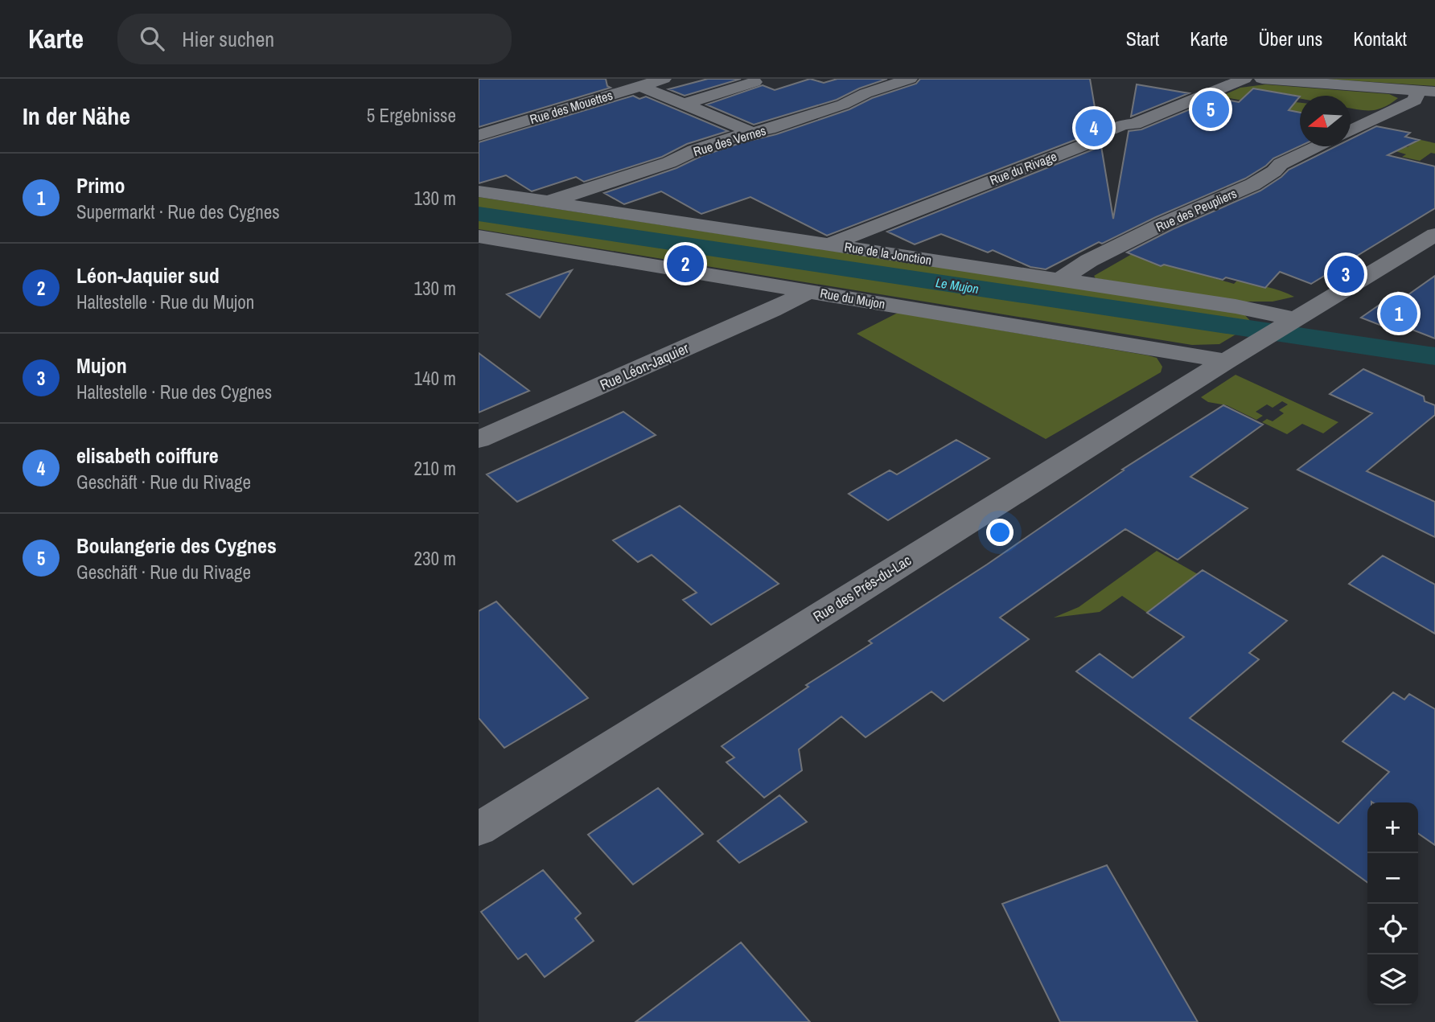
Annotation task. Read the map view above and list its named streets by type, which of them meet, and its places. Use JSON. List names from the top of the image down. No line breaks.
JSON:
{"streets":{"street":["Rue des Mouettes","Rue des Vernes","Rue du Rivage","Rue des Peupliers","Rue de la Jonction","Rue du Mujon","Rue Léon-Jaquier","Rue des Prés-du-Lac"]},"crossings":[["Rue des Vernes","Rue de la Jonction"],["Rue du Rivage","Rue de la Jonction"],["Rue des Peupliers","Rue de la Jonction"],["Rue de la Jonction","Rue des Prés-du-Lac"],["Rue du Mujon","Rue Léon-Jaquier"],["Rue du Mujon","Rue des Prés-du-Lac"]],"water":["Le Mujon"],"north":"left","page":{"header":"Karte","search":"Hier suchen","nav":["Start","Karte","Über uns","Kontakt"],"heading":["In der Nähe","5 Ergebnisse"],"pins":["5","4","2","3","1"],"list":[{"mark":"1","name":"Primo","note":"Supermarkt · Rue des Cygnes","value":"130 m"},{"mark":"2","name":"Léon-Jaquier sud","note":"Haltestelle · Rue du Mujon","value":"130 m"},{"mark":"3","name":"Mujon","note":"Haltestelle · Rue des Cygnes","value":"140 m"},{"mark":"4","name":"elisabeth coiffure","note":"Geschäft · Rue du Rivage","value":"210 m"},{"mark":"5","name":"Boulangerie des Cygnes","note":"Geschäft · Rue du Rivage","value":"230 m"}],"map_buttons":["+","−"]}}
